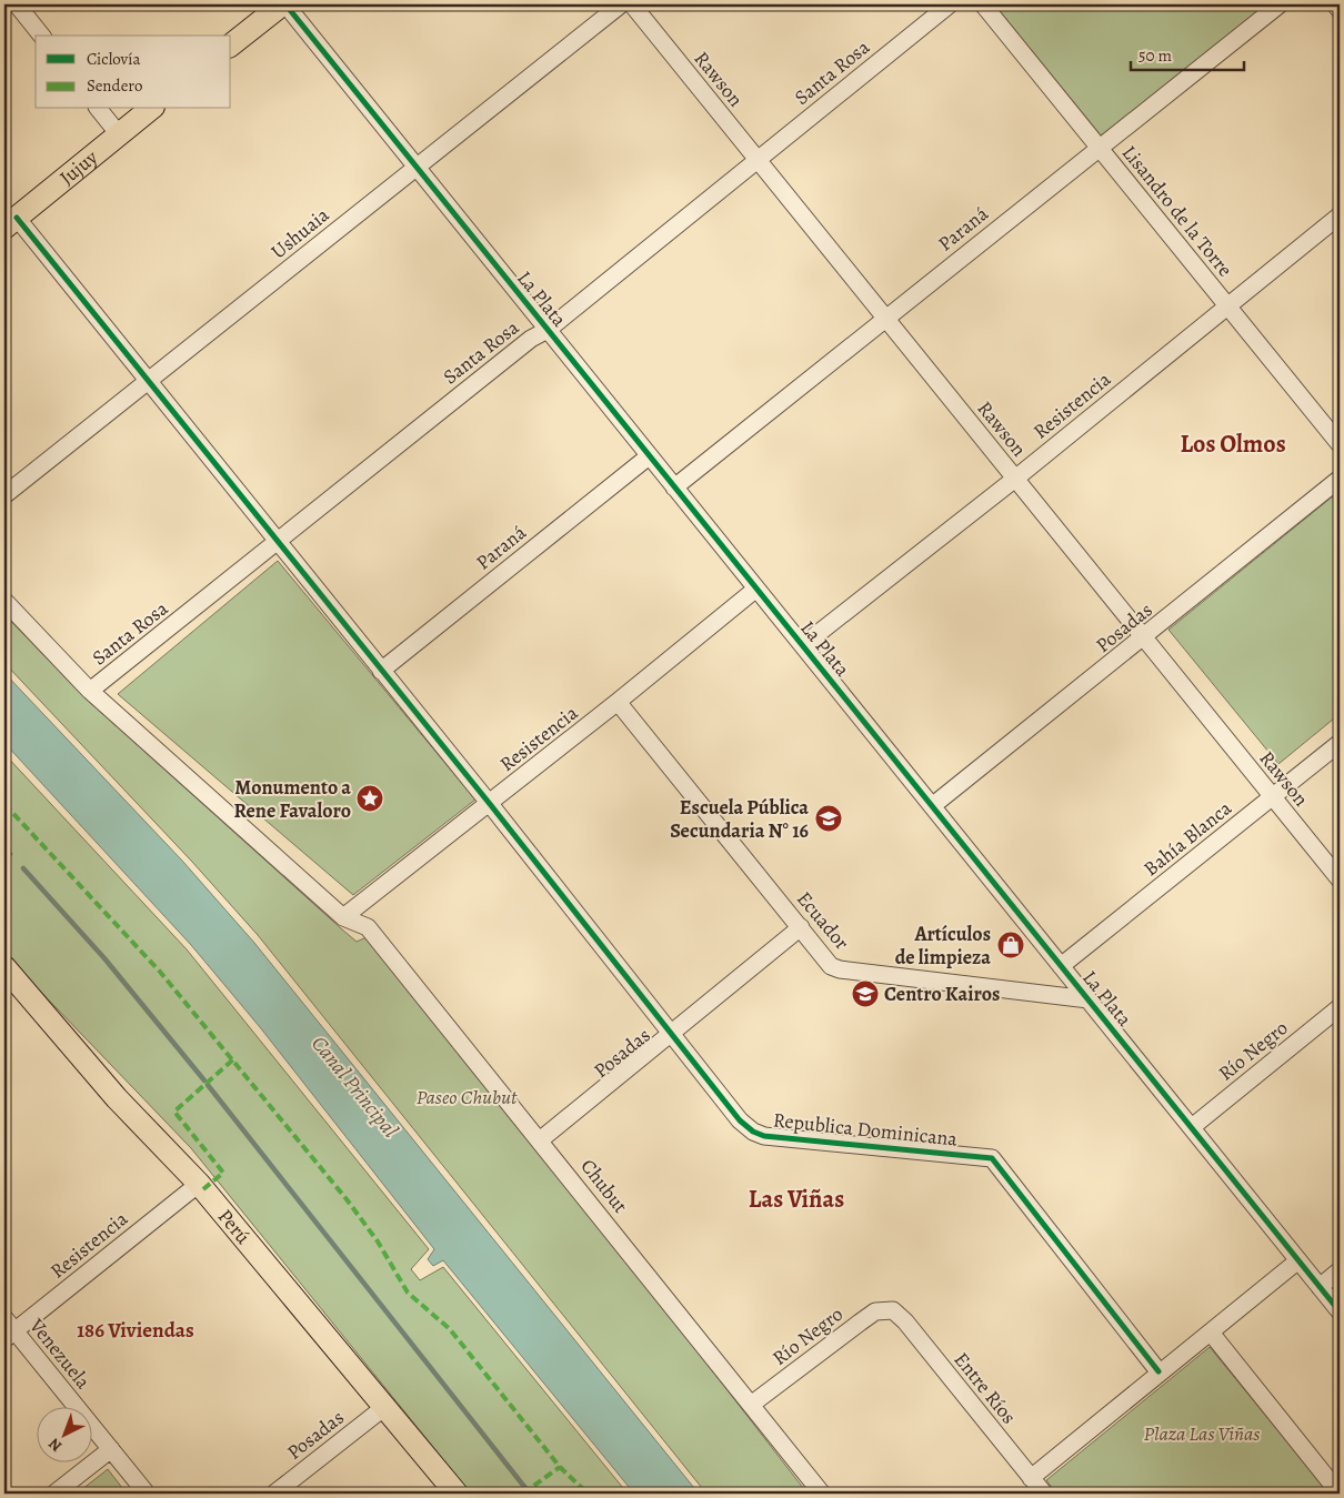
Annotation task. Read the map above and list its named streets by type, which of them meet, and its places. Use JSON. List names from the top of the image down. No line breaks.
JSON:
{"streets":{"main road":["Jujuy","Perú"],"street":["Santa Rosa","Rawson","Lisandro de la Torre","Paraná","Ushuaia","La Plata","Resistencia","Posadas","Bahía Blanca","Ecuador","Río Negro","Republica Dominicana","Chubut","Venezuela","Entre Ríos"]},"crossings":[["Santa Rosa","Rawson"],["Santa Rosa","La Plata"],["Santa Rosa","Republica Dominicana"],["Santa Rosa","Chubut"],["Rawson","Paraná"],["Rawson","Resistencia"],["Rawson","Posadas"],["Rawson","Bahía Blanca"],["Jujuy","Republica Dominicana"],["Lisandro de la Torre","Paraná"],["Lisandro de la Torre","Resistencia"],["Paraná","La Plata"],["Paraná","Republica Dominicana"],["Ushuaia","La Plata"],["Ushuaia","Republica Dominicana"],["La Plata","Resistencia"],["La Plata","Posadas"],["La Plata","Bahía Blanca"],["La Plata","Ecuador"],["La Plata","Río Negro"],["Resistencia","Ecuador"],["Resistencia","Republica Dominicana"],["Resistencia","Chubut"],["Resistencia","Perú"],["Resistencia","Venezuela"],["Posadas","Ecuador"],["Posadas","Republica Dominicana"],["Posadas","Chubut"],["Posadas","Perú"],["Río Negro","Chubut"],["Río Negro","Entre Ríos"]],"districts":["Los Olmos","Las Viñas","186 Viviendas"],"water":["Canal Principal"],"parks":["Paseo Chubut","Plaza Las Viñas"],"places":{"place":["Monumento a Rene Favaloro"],"school or university":["Escuela Pública Secundaria N° 16","Centro Kairos"],"shop":["Artículos de limpieza"]},"legend":["Ciclovía","Sendero"],"scale_bar":"50 m","north":"bottom left"}
